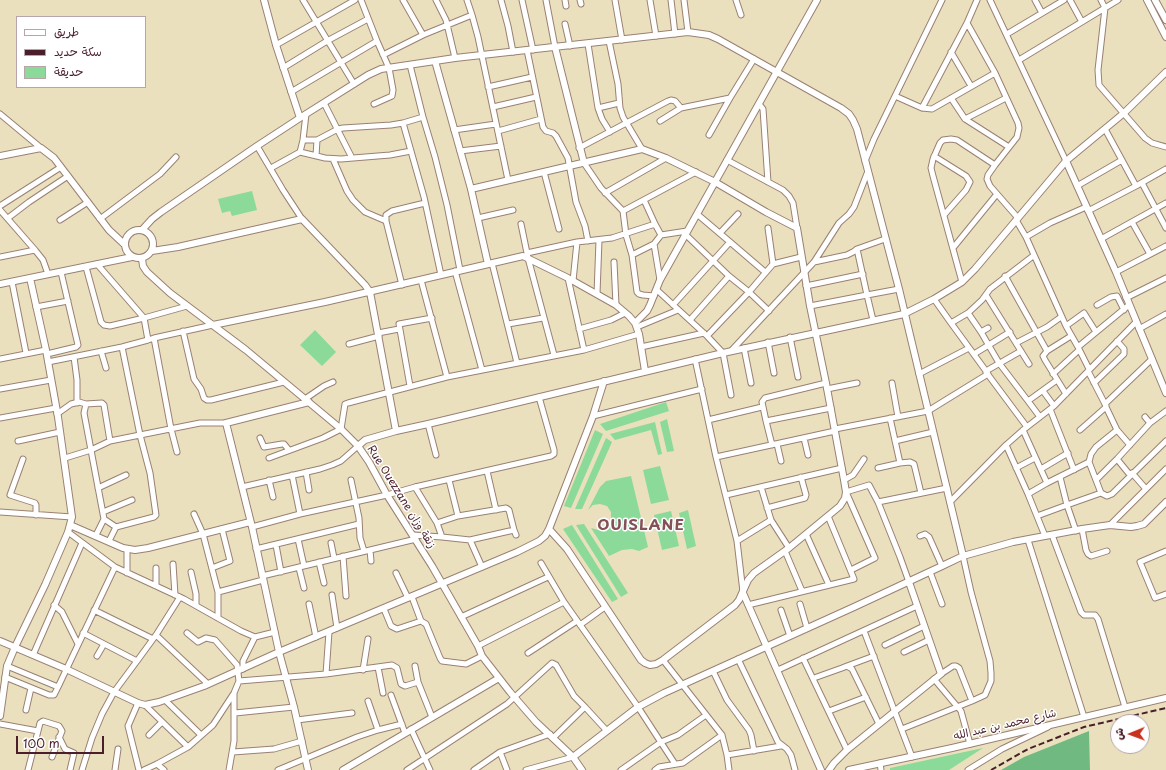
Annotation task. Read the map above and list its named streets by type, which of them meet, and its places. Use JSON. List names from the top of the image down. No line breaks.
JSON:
{"streets":{"street":["Rue Ouezzane زنقة وزان","شارع محمد بن عبد الله"]},"districts":["OUISLANE"],"legend":["طريق","سكة حديد","حديقة"],"scale_bar":"100 m","north":"left"}
